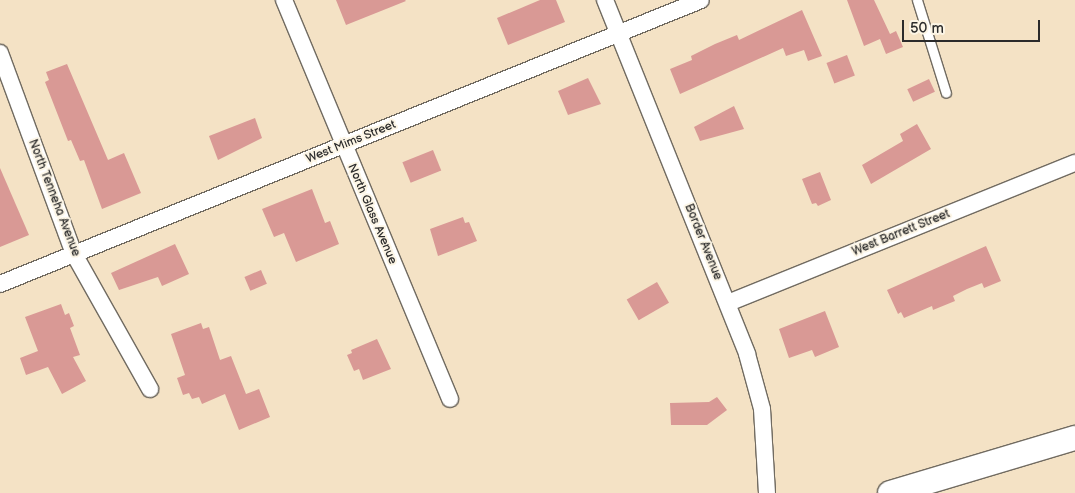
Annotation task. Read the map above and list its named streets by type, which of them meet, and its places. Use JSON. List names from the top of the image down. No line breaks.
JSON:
{"streets":{"street":["West Mims Street","North Tenneha Avenue","North Glass Avenue","West Barrett Street","Border Avenue"]},"crossings":[["West Mims Street","North Tenneha Avenue"],["West Mims Street","North Glass Avenue"],["West Mims Street","Border Avenue"],["West Barrett Street","Border Avenue"]],"scale_bar":"50 m"}
